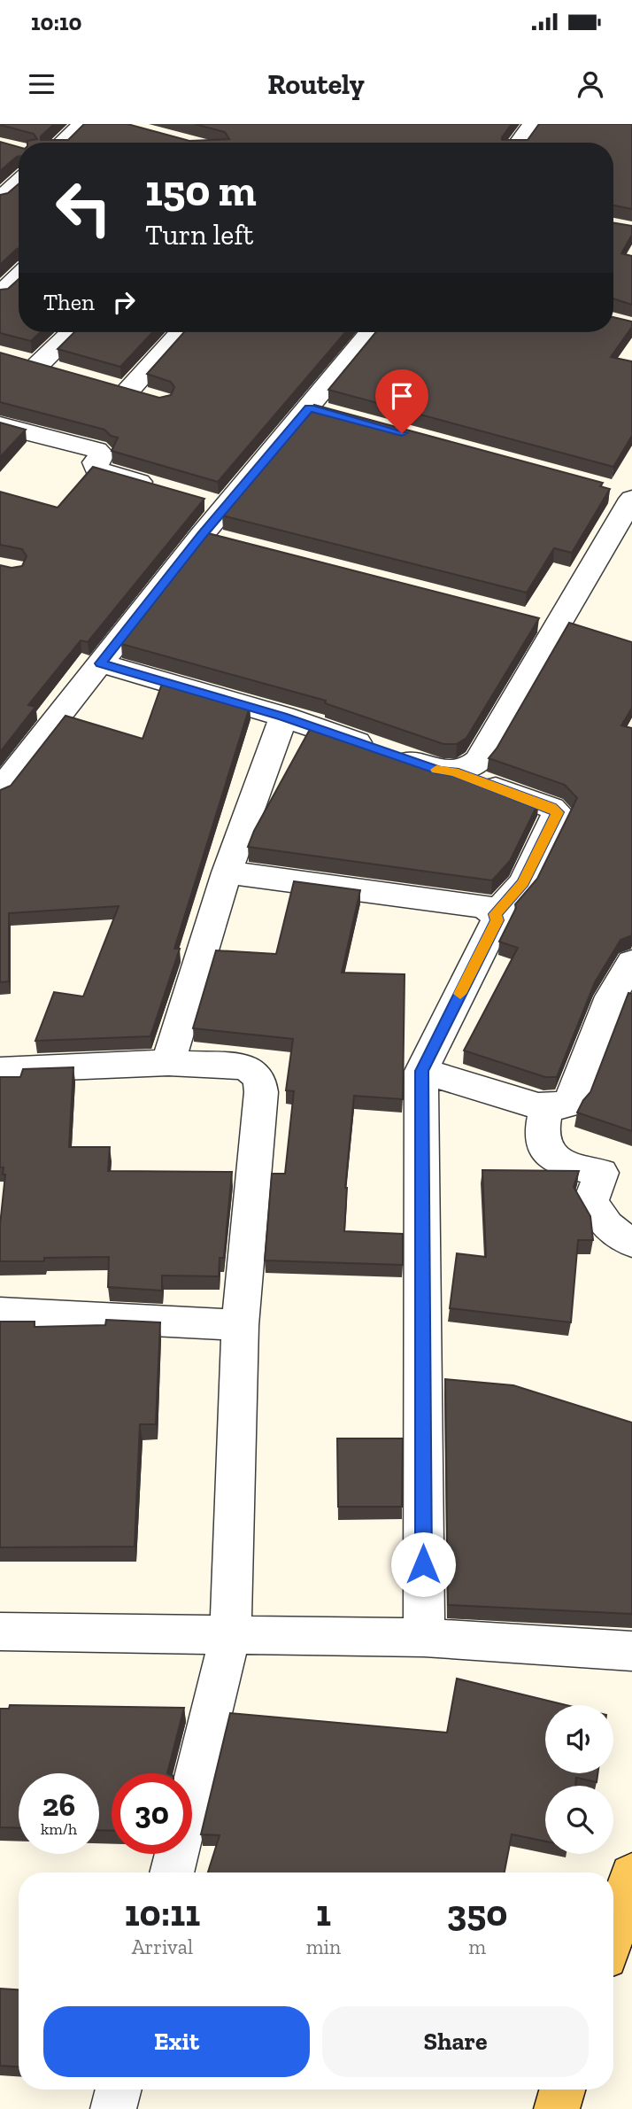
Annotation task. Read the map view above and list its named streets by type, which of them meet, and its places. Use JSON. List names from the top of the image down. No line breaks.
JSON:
{"page":{"status":"10:10","header":"Routely","turn":["150 m","Turn left"],"then":"Then","speed":"26 km/h","limit":"30","eta":["10:11","Arrival","1","min","350","m"],"buttons":["Exit","Share"]}}
